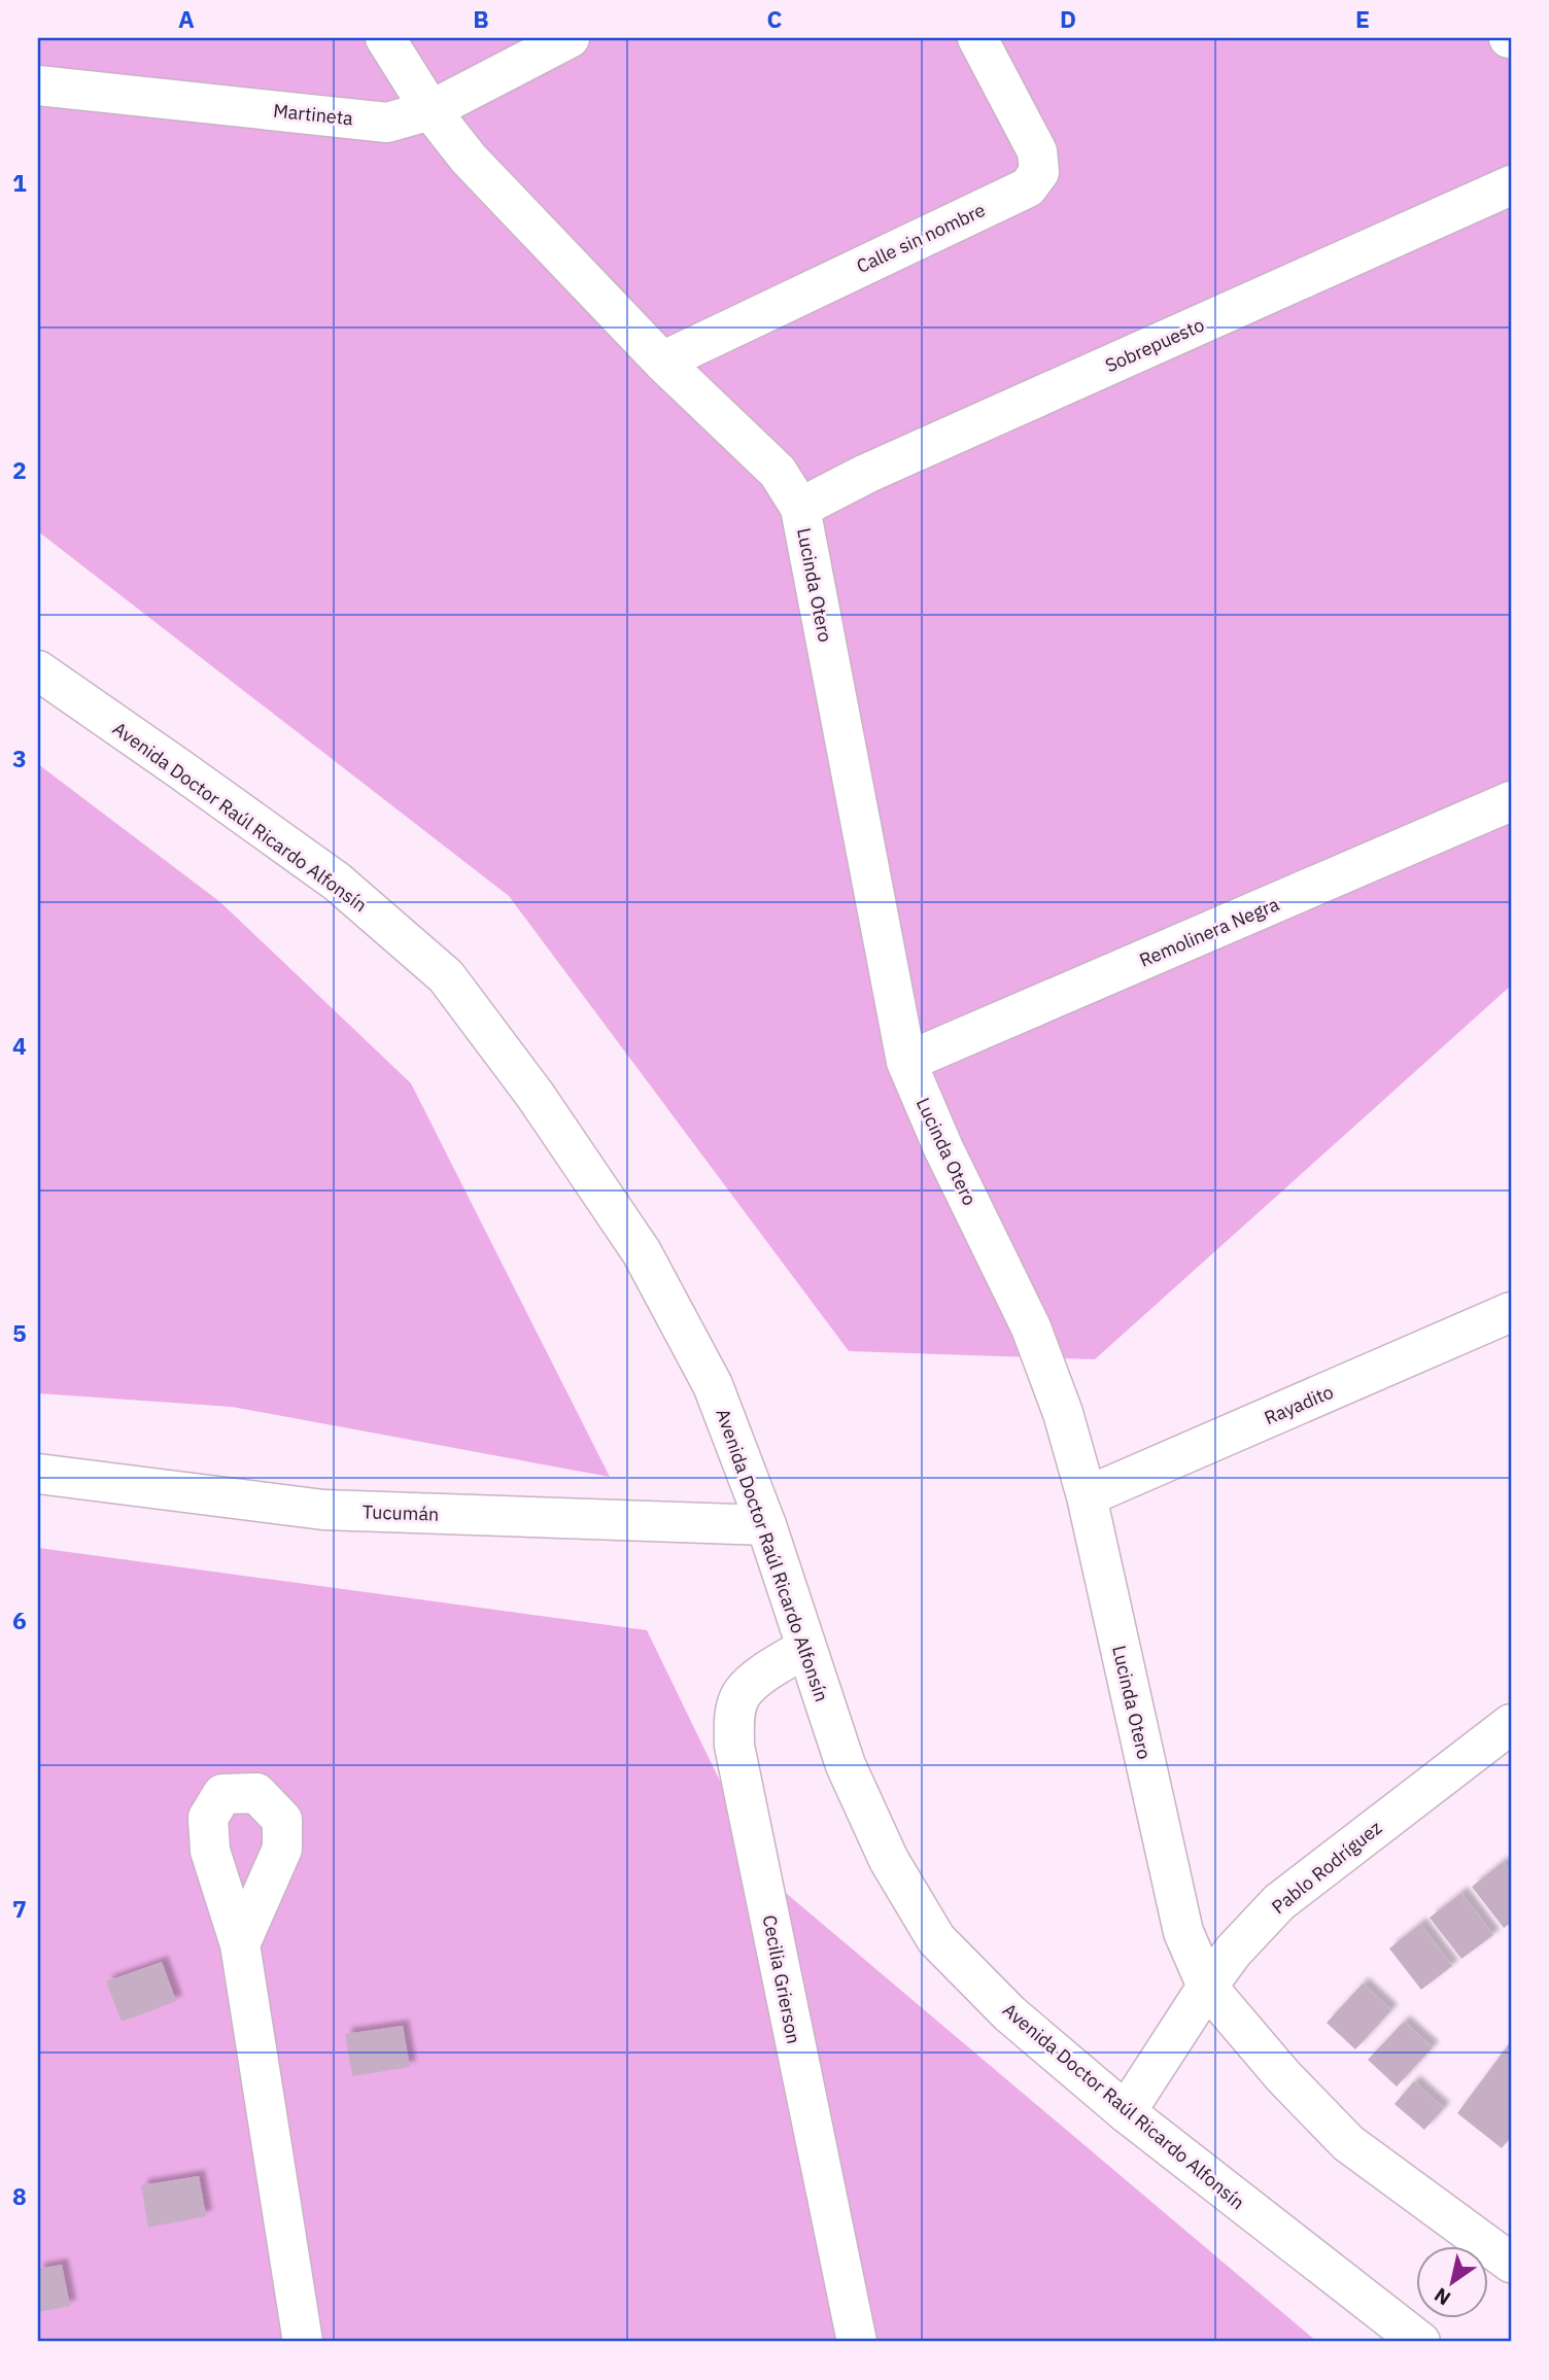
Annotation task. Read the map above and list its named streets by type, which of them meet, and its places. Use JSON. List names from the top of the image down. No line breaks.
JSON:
{"streets":{"street":["Martineta","Calle sin nombre","Sobrepuesto","Lucinda Otero","Avenida Doctor Raúl Ricardo Alfonsín","Remolinera Negra","Rayadito","Tucumán","Pablo Rodríguez","Cecilia Grierson"]},"crossings":[["Martineta","Lucinda Otero"],["Calle sin nombre","Lucinda Otero"],["Sobrepuesto","Lucinda Otero"],["Lucinda Otero","Remolinera Negra"],["Lucinda Otero","Rayadito"],["Lucinda Otero","Pablo Rodríguez"],["Avenida Doctor Raúl Ricardo Alfonsín","Tucumán"],["Avenida Doctor Raúl Ricardo Alfonsín","Pablo Rodríguez"],["Avenida Doctor Raúl Ricardo Alfonsín","Cecilia Grierson"]],"north":"bottom left","grid":{"columns":["A","B","C","D","E"],"rows":["1","2","3","4","5","6","7","8"]}}
